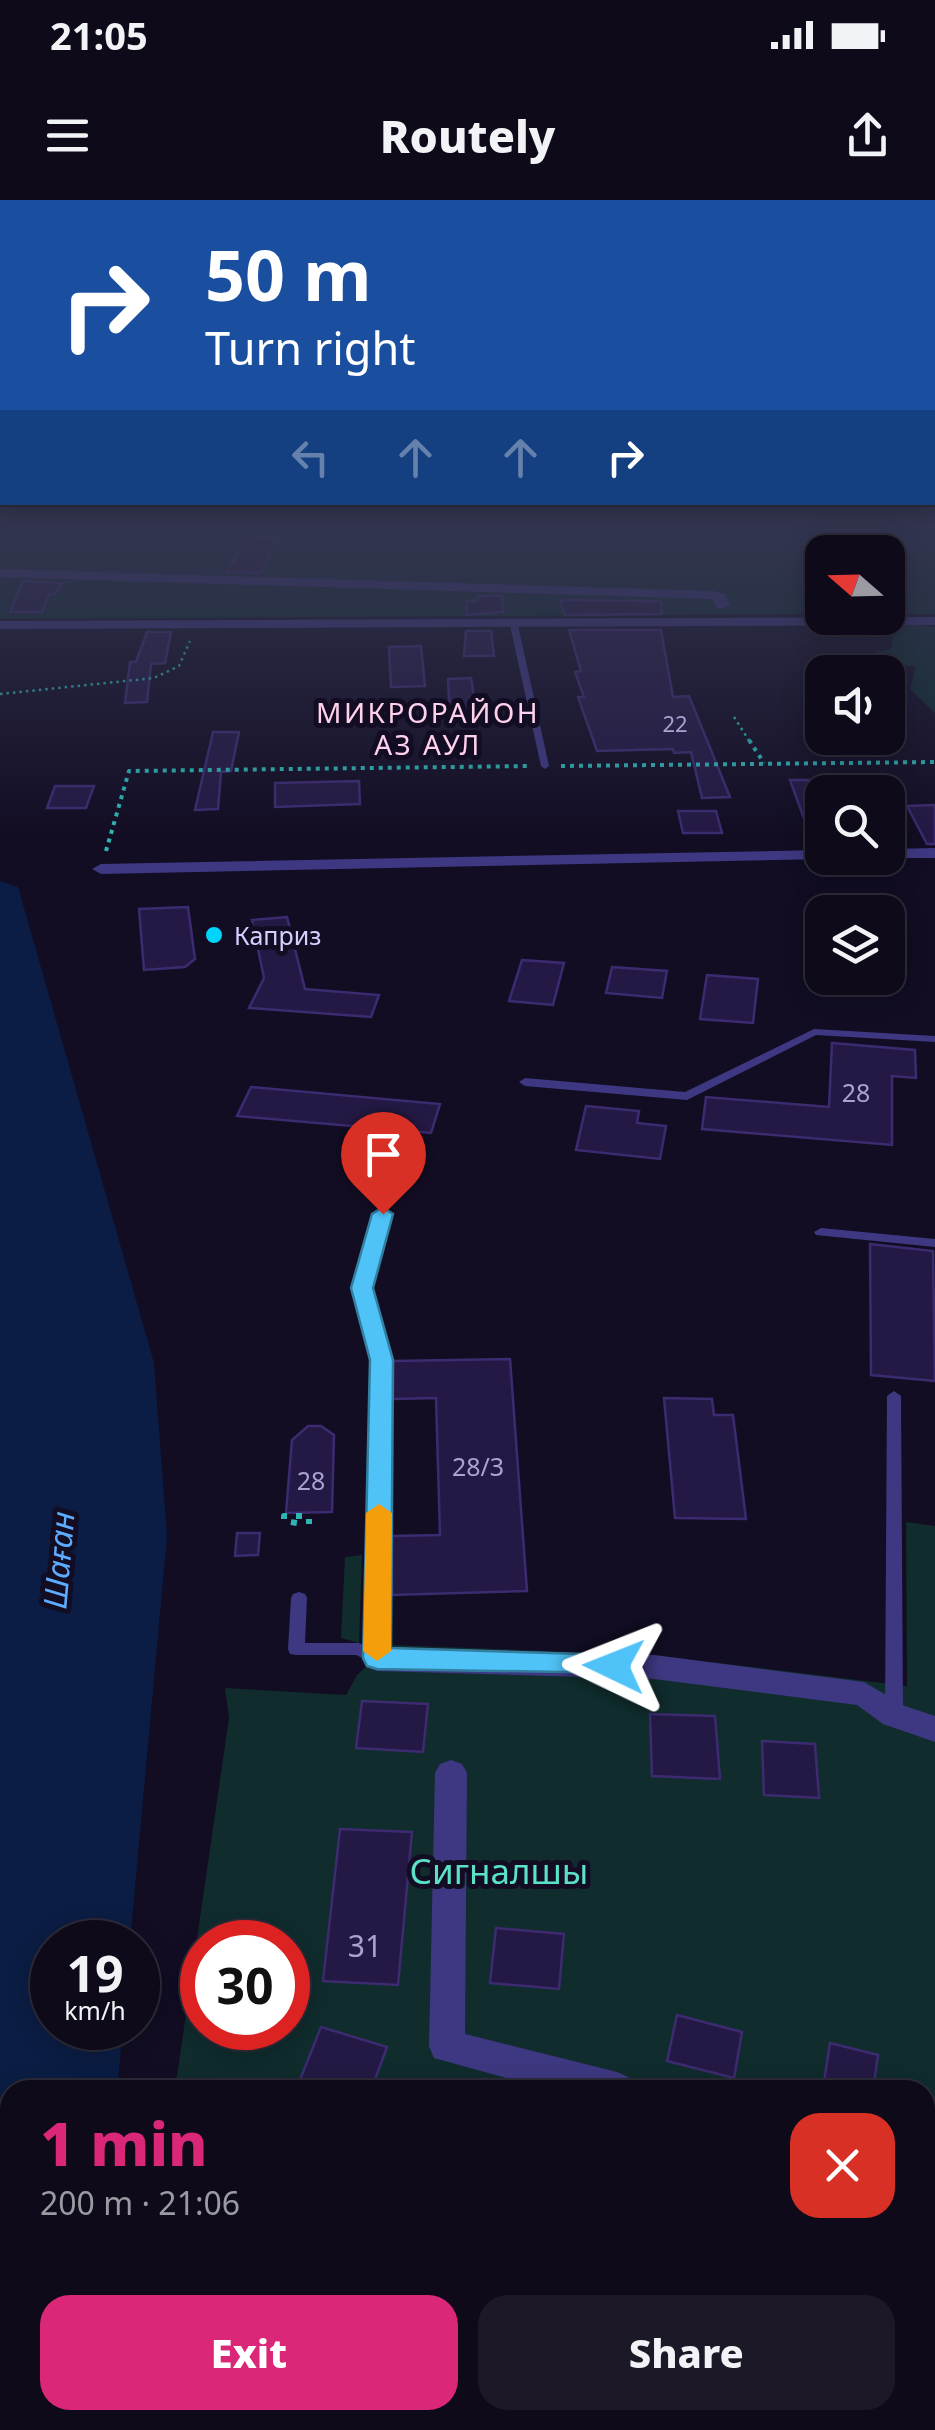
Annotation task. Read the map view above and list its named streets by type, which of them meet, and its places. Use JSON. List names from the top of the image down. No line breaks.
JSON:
{"districts":["МИКРОРАЙОН АЗ АУЛ"],"water":["Шаған"],"parks":["Сигналшы"],"places":["Каприз"],"house_numbers":["22","28","28/3","28","31"],"north":"left","page":{"status":"21:05","header":"Routely","turn":["50 m","Turn right"],"speed":"19 km/h","limit":"30","heading":["1 min","200 m · 21:06"],"buttons":["Exit","Share"]}}
